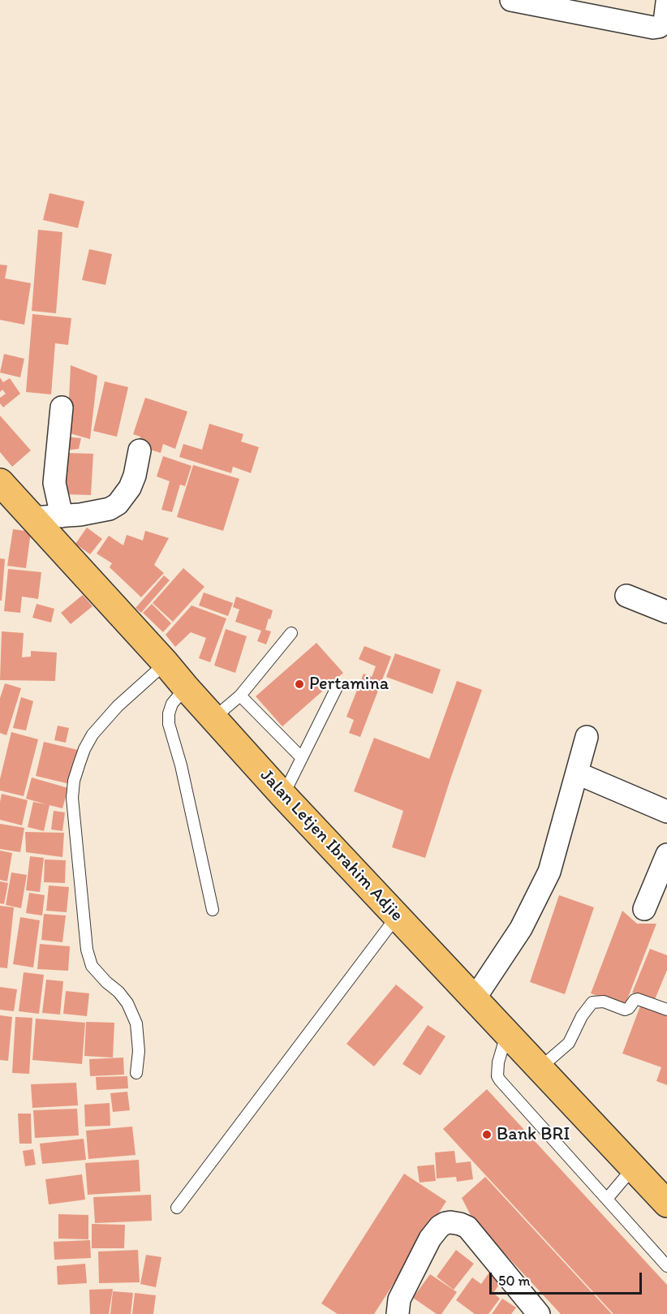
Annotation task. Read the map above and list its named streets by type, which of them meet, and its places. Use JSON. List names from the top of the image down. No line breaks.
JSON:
{"streets":{"main road":["Jalan Letjen Ibrahim Adjie"]},"places":["Pertamina","Bank BRI"],"scale_bar":"50 m"}
